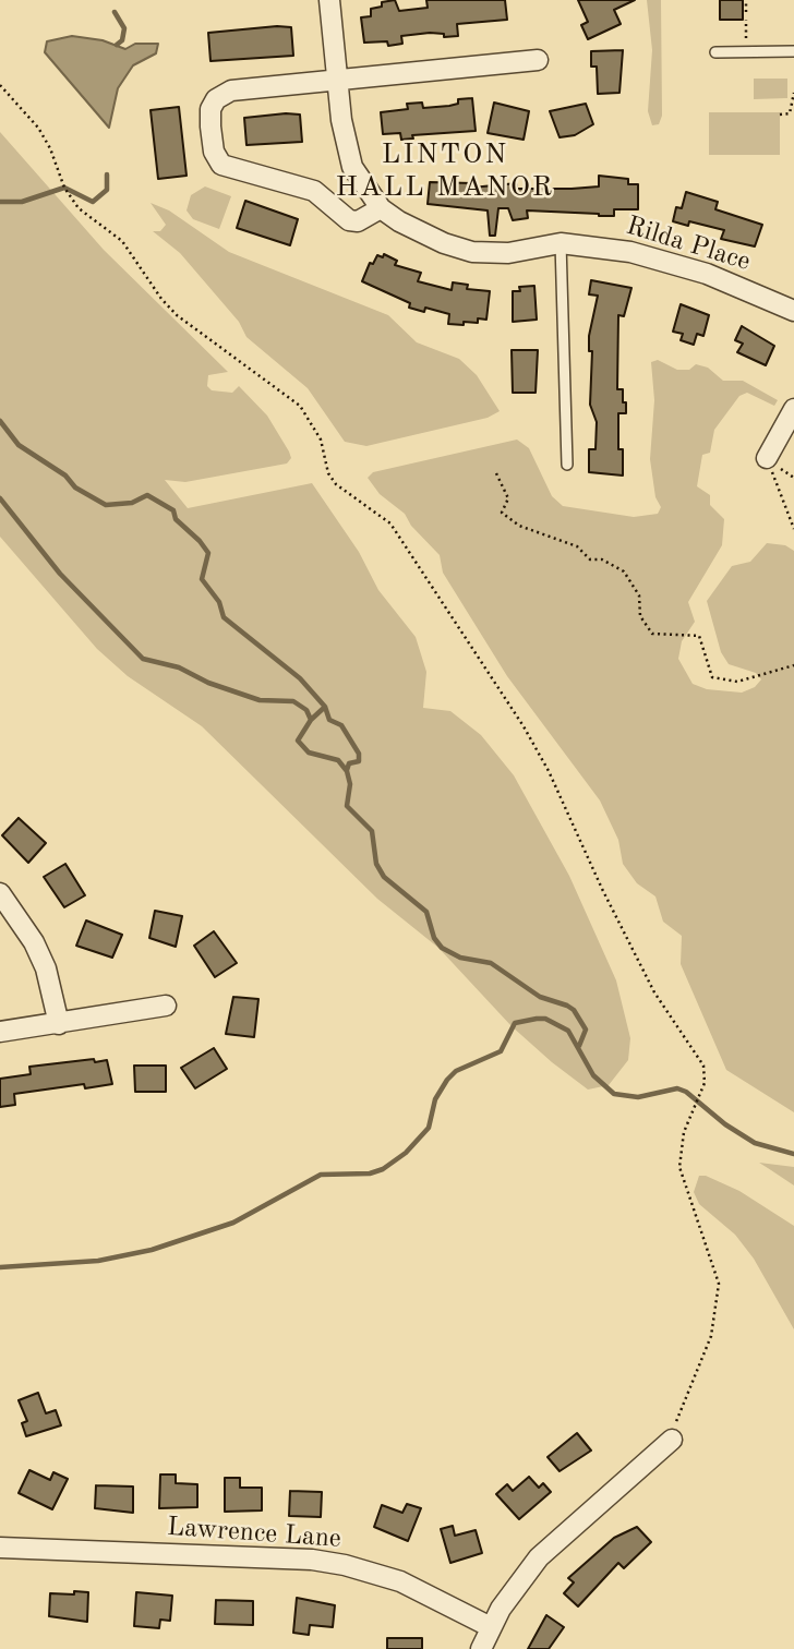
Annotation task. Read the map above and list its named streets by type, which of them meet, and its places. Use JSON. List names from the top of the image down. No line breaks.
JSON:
{"streets":{"street":["Rilda Place","Lawrence Lane"]},"districts":["LINTON HALL MANOR"]}
